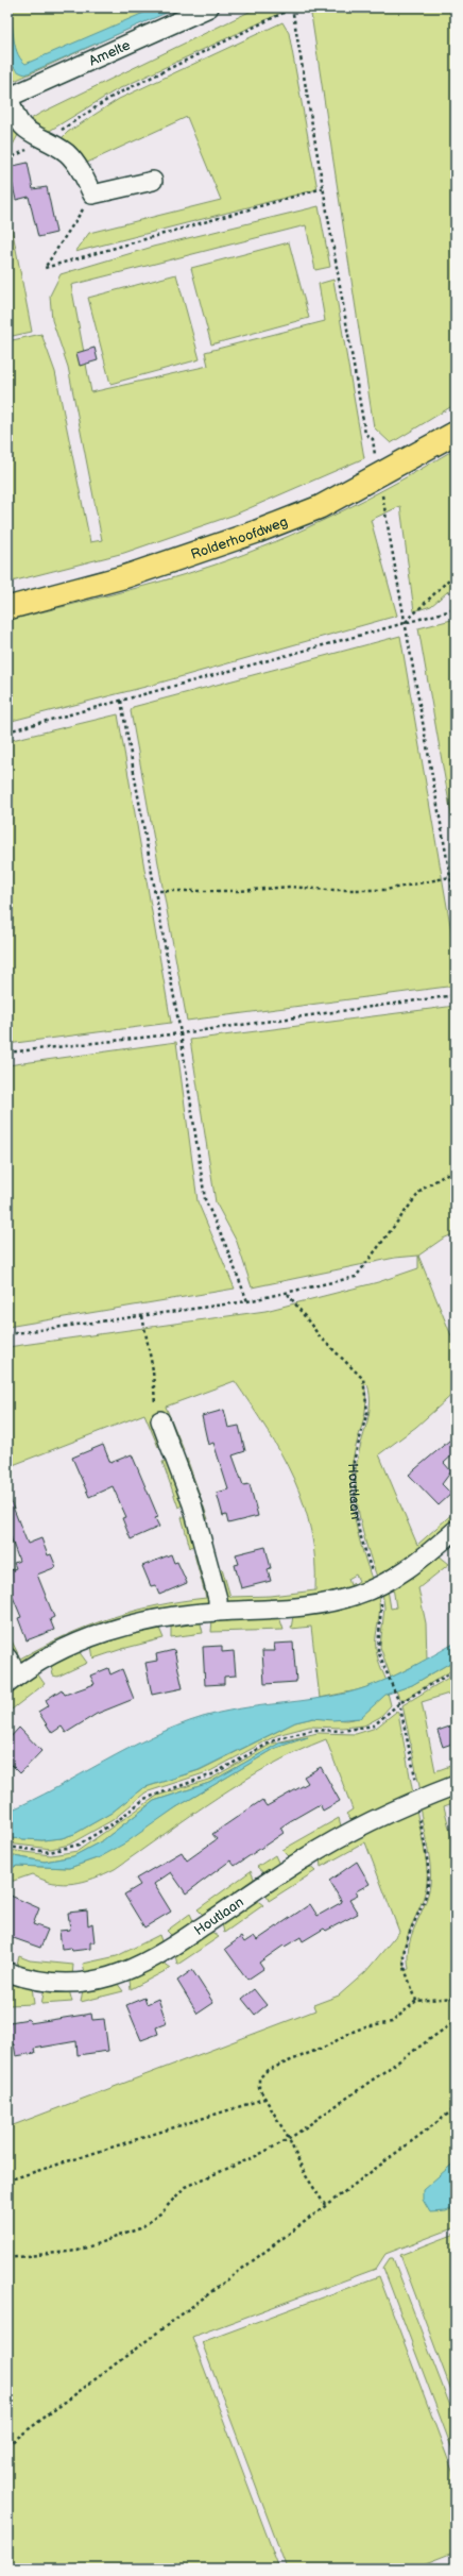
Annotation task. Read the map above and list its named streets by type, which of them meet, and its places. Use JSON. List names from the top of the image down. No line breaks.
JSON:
{"streets":{"main road":["Rolderhoofdweg"],"street":["Amelte","Houtlaan"]}}
